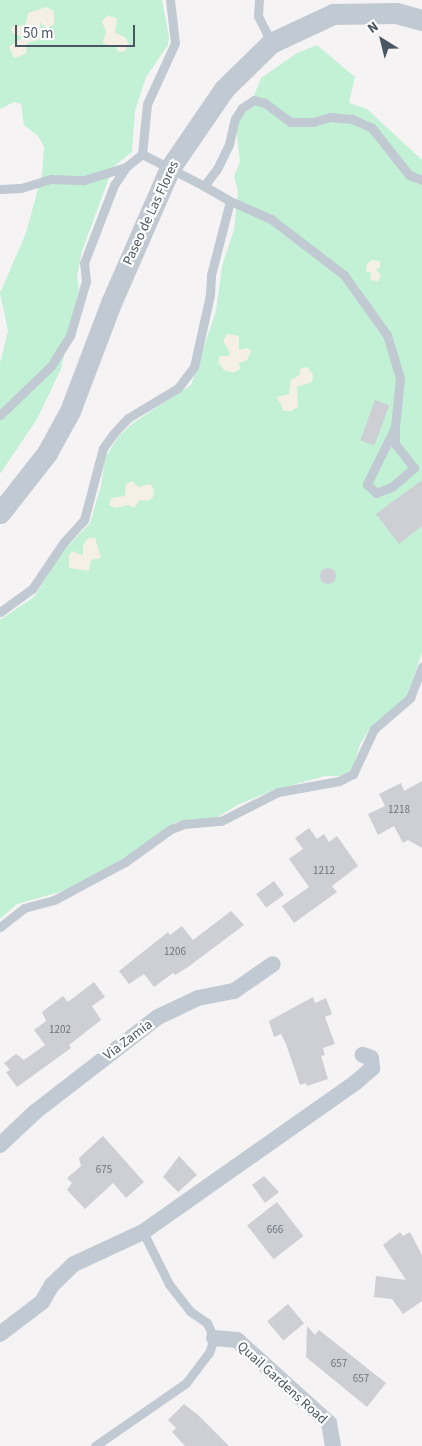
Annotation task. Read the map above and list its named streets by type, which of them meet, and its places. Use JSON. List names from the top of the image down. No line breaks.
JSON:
{"streets":{"street":["Paseo de Las Flores","Via Zamia","Quail Gardens Road"]},"house_numbers":["1218","1212","1206","1202","675","666","657","657"],"scale_bar":"50 m","north":"top left"}
